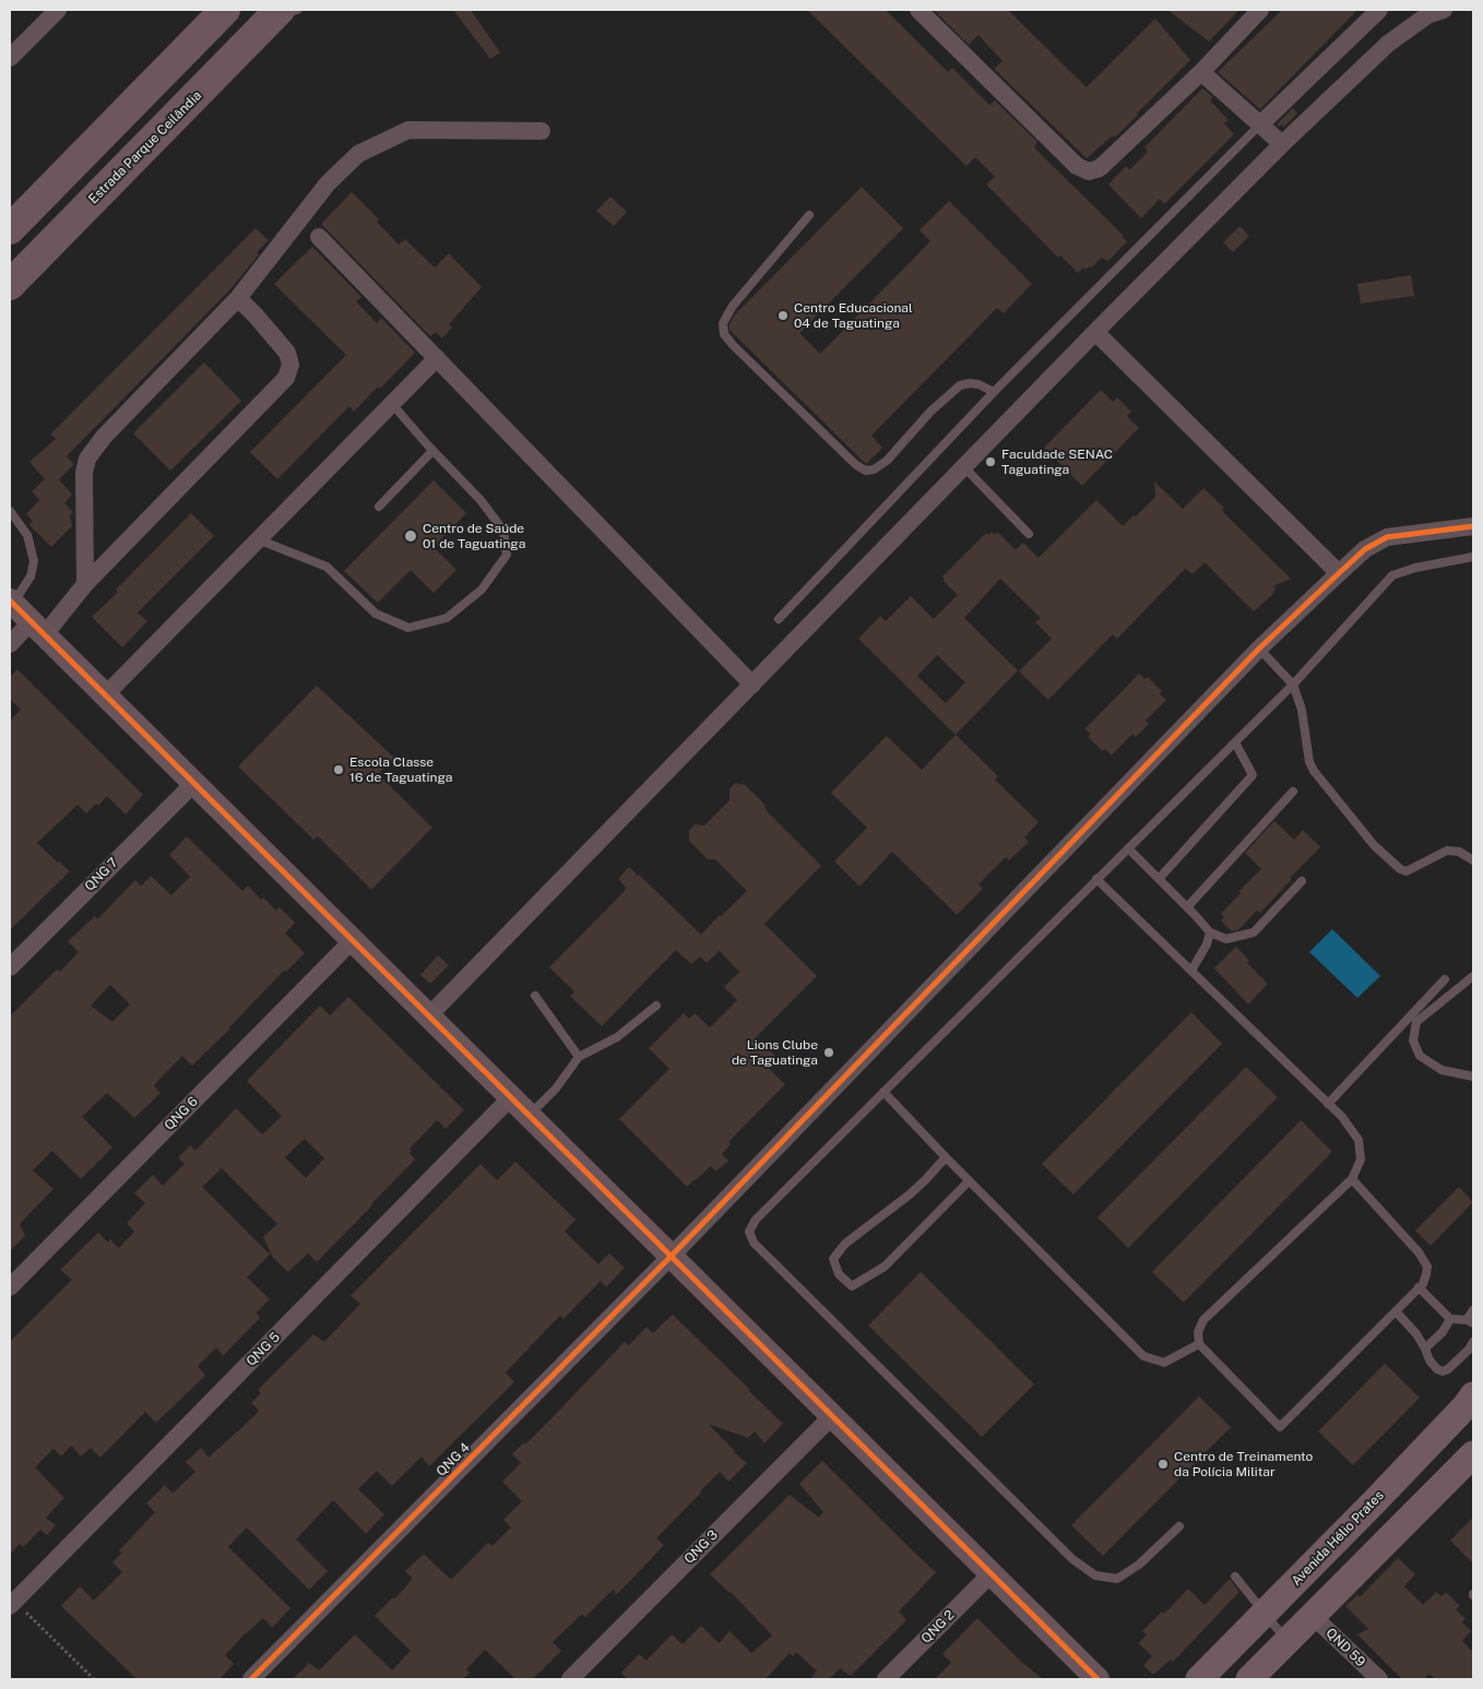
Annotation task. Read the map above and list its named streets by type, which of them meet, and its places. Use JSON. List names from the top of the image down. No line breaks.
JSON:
{"streets":{"highway":["Estrada Parque Ceilândia"],"main road":["Avenida Hélio Prates"],"street":["QNG 7","QNG 6","QNG 5","QNG 4","QNG 3","QNG 2","QND 59"]},"places":["Centro Educacional 04 de Taguatinga","Faculdade SENAC Taguatinga","Centro de Saúde 01 de Taguatinga","Escola Classe 16 de Taguatinga","Lions Clube de Taguatinga","Centro de Treinamento da Polícia Militar"]}
